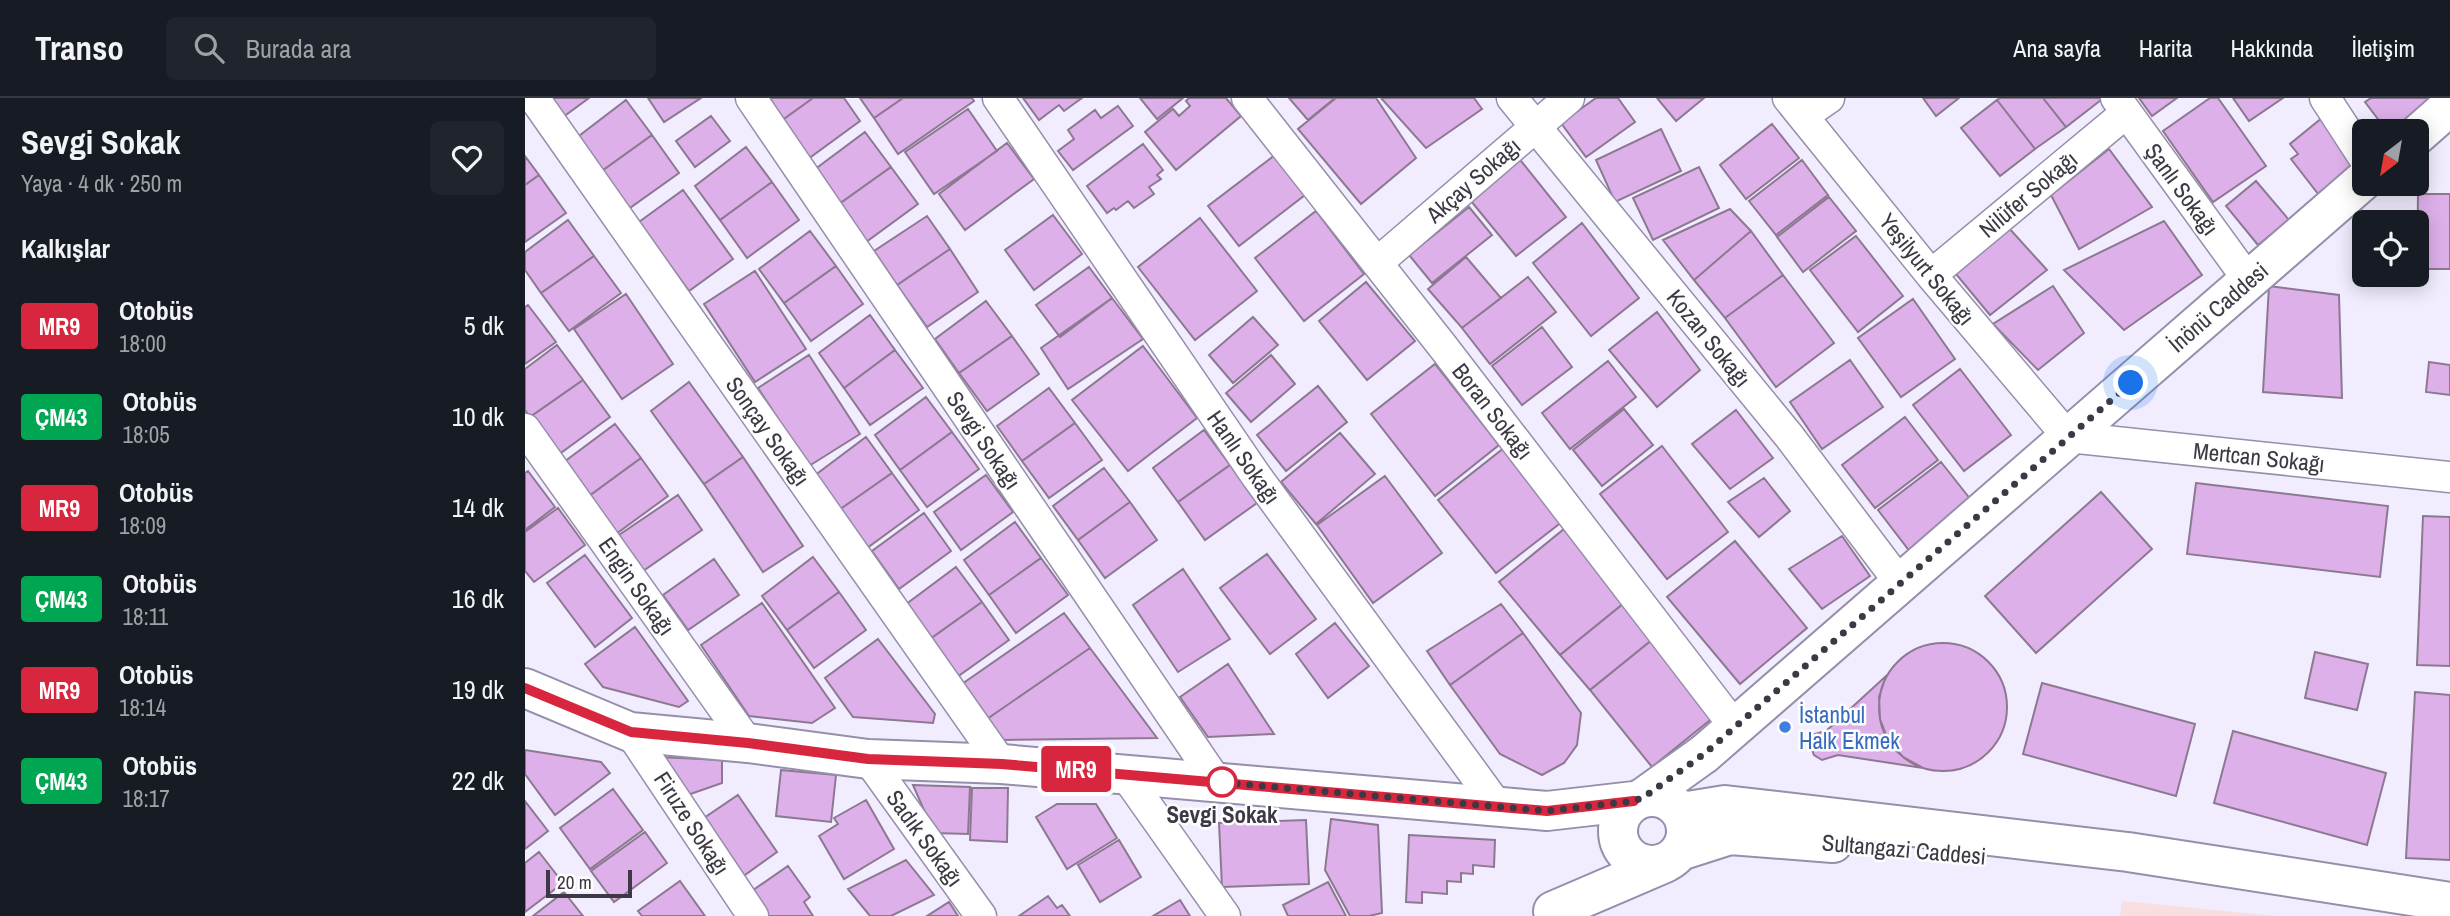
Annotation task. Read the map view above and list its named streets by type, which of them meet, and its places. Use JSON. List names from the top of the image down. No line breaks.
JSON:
{"streets":{"main road":["İnönü Caddesi","Sultangazi Caddesi"],"street":["Akçay Sokağı","Şanlı Sokağı","Nilüfer Sokağı","Yeşilyurt Sokağı","Kozan Sokağı","Boran Sokağı","Sonçay Sokağı","Sevgi Sokağı","Hanlı Sokağı","Mertcan Sokağı","Engin Sokağı","Firuze Sokağı","Sadık Sokağı"]},"crossings":[["Akçay Sokağı","Kozan Sokağı"],["Akçay Sokağı","Boran Sokağı"],["Şanlı Sokağı","Nilüfer Sokağı"],["Şanlı Sokağı","İnönü Caddesi"],["Nilüfer Sokağı","Yeşilyurt Sokağı"],["Yeşilyurt Sokağı","İnönü Caddesi"],["Yeşilyurt Sokağı","Mertcan Sokağı"],["İnönü Caddesi","Kozan Sokağı"],["İnönü Caddesi","Boran Sokağı"],["İnönü Caddesi","Mertcan Sokağı"],["İnönü Caddesi","Sultangazi Caddesi"],["Sonçay Sokağı","Sultangazi Caddesi"],["Sevgi Sokağı","Sultangazi Caddesi"],["Hanlı Sokağı","Sultangazi Caddesi"],["Engin Sokağı","Sultangazi Caddesi"],["Firuze Sokağı","Sultangazi Caddesi"],["Sadık Sokağı","Sultangazi Caddesi"]],"places":["İstanbul Halk Ekmek","Sevgi Sokak"],"lines":["bus line MR9"],"scale_bar":"20 m","north":"bottom left","page":{"header":"Transo","search":"Burada ara","nav":["Ana sayfa","Harita","Hakkında","İletişim"],"heading":[["Sevgi Sokak","Yaya · 4 dk · 250 m"],"Kalkışlar"],"on_map":"MR9","list":[{"mark":"MR9","name":"Otobüs","note":"18:00","value":"5 dk"},{"mark":"ÇM43","name":"Otobüs","note":"18:05","value":"10 dk"},{"mark":"MR9","name":"Otobüs","note":"18:09","value":"14 dk"},{"mark":"ÇM43","name":"Otobüs","note":"18:11","value":"16 dk"},{"mark":"MR9","name":"Otobüs","note":"18:14","value":"19 dk"},{"mark":"ÇM43","name":"Otobüs","note":"18:17","value":"22 dk"}],"scale":"20 m"}}
